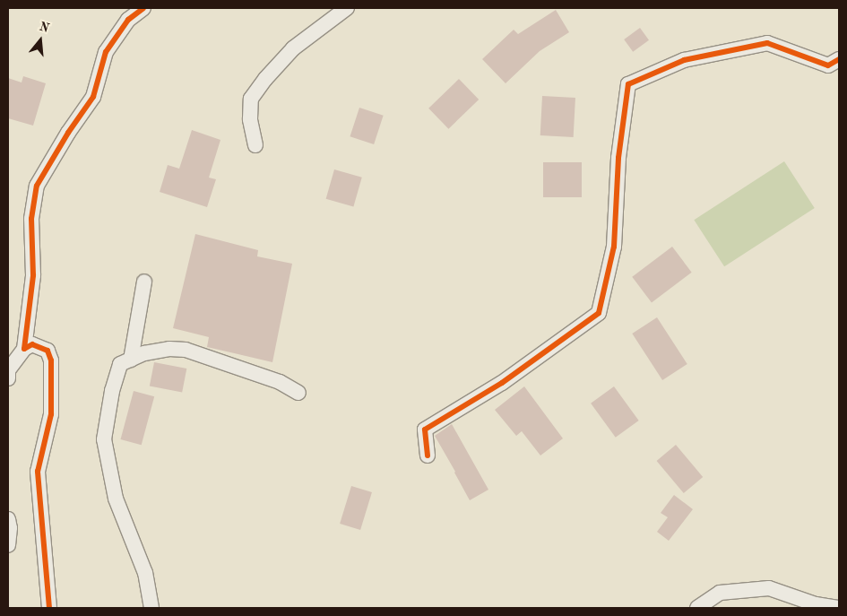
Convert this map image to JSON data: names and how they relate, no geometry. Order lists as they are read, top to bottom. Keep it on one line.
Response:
{"north":"top"}
